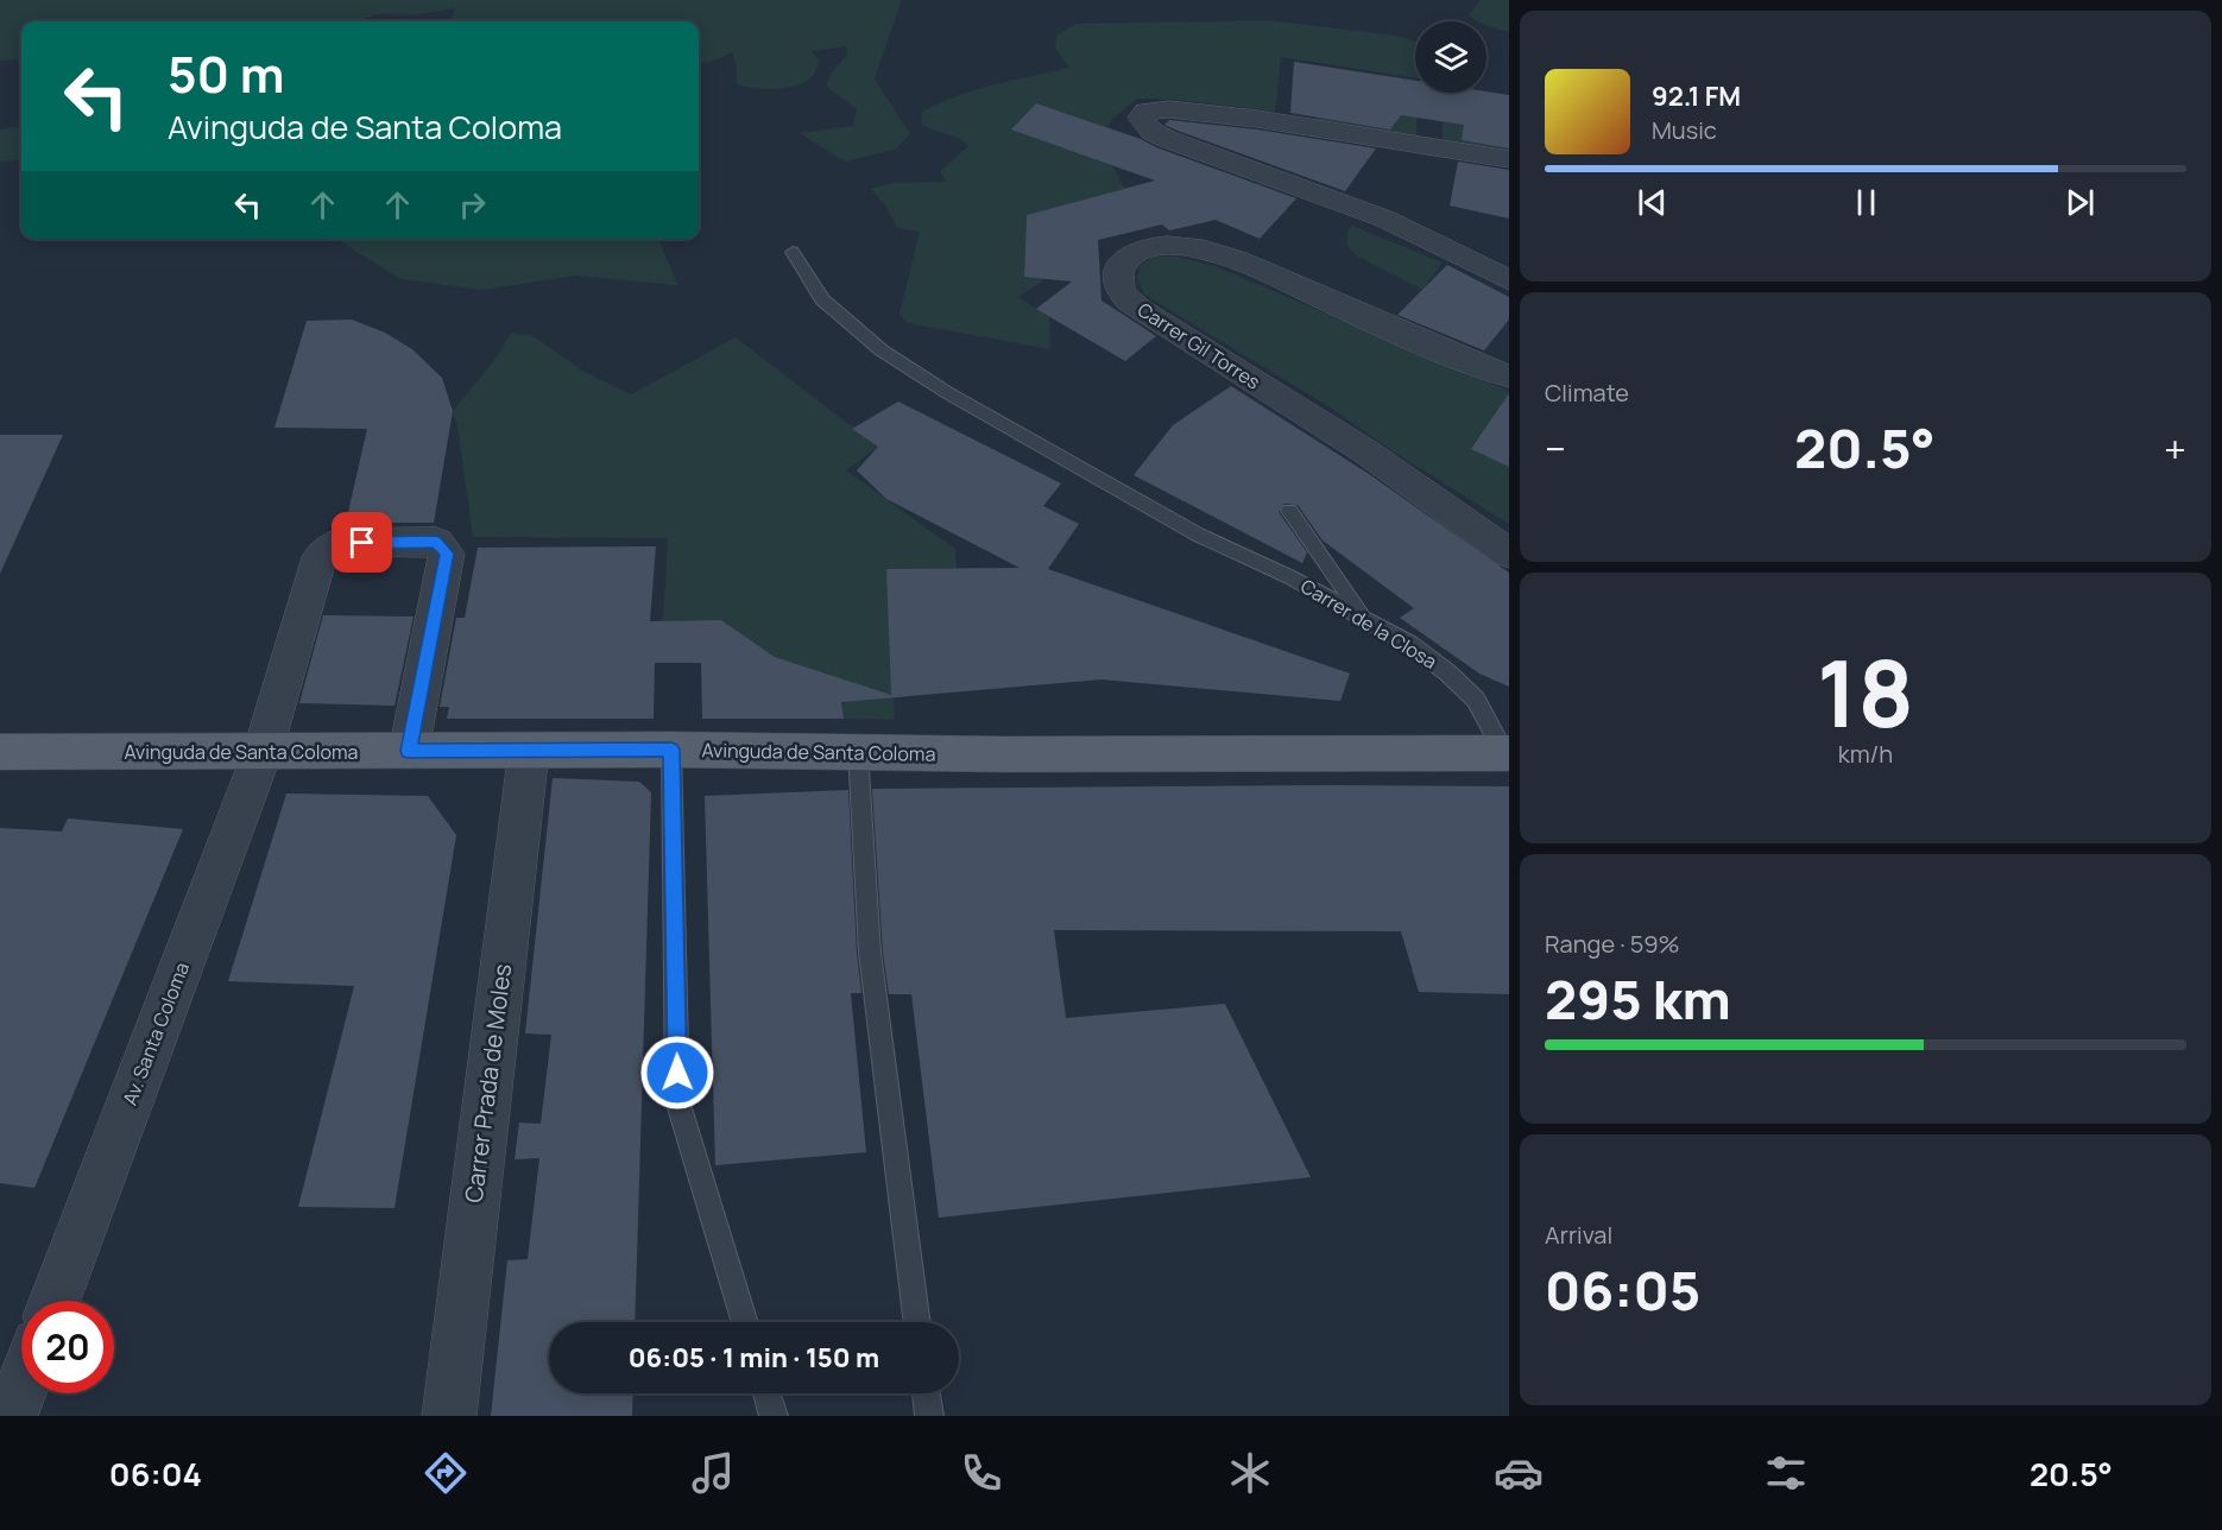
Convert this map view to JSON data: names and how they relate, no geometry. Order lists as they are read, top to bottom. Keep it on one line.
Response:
{"streets":{"main road":["Avinguda de Santa Coloma"],"street":["Carrer Gil Torres","Av. Santa Coloma","Carrer Prada de Moles"],"lane":["Carrer de la Closa"]},"crossings":[["Carrer de la Closa","Avinguda de Santa Coloma"],["Avinguda de Santa Coloma","Av. Santa Coloma"],["Avinguda de Santa Coloma","Carrer Prada de Moles"]],"page":{"turn":["50 m","Avinguda de Santa Coloma"],"song":["92.1 FM","Music"],"tile":["Climate",["18","km/h"],["Range · 59%","295 km"],["Arrival","06:05"]],"heat":["−","20.5°","+"],"limit":"20","trip":"06:05 · 1 min · 150 m","tabs":["06:04","20.5°"]}}
